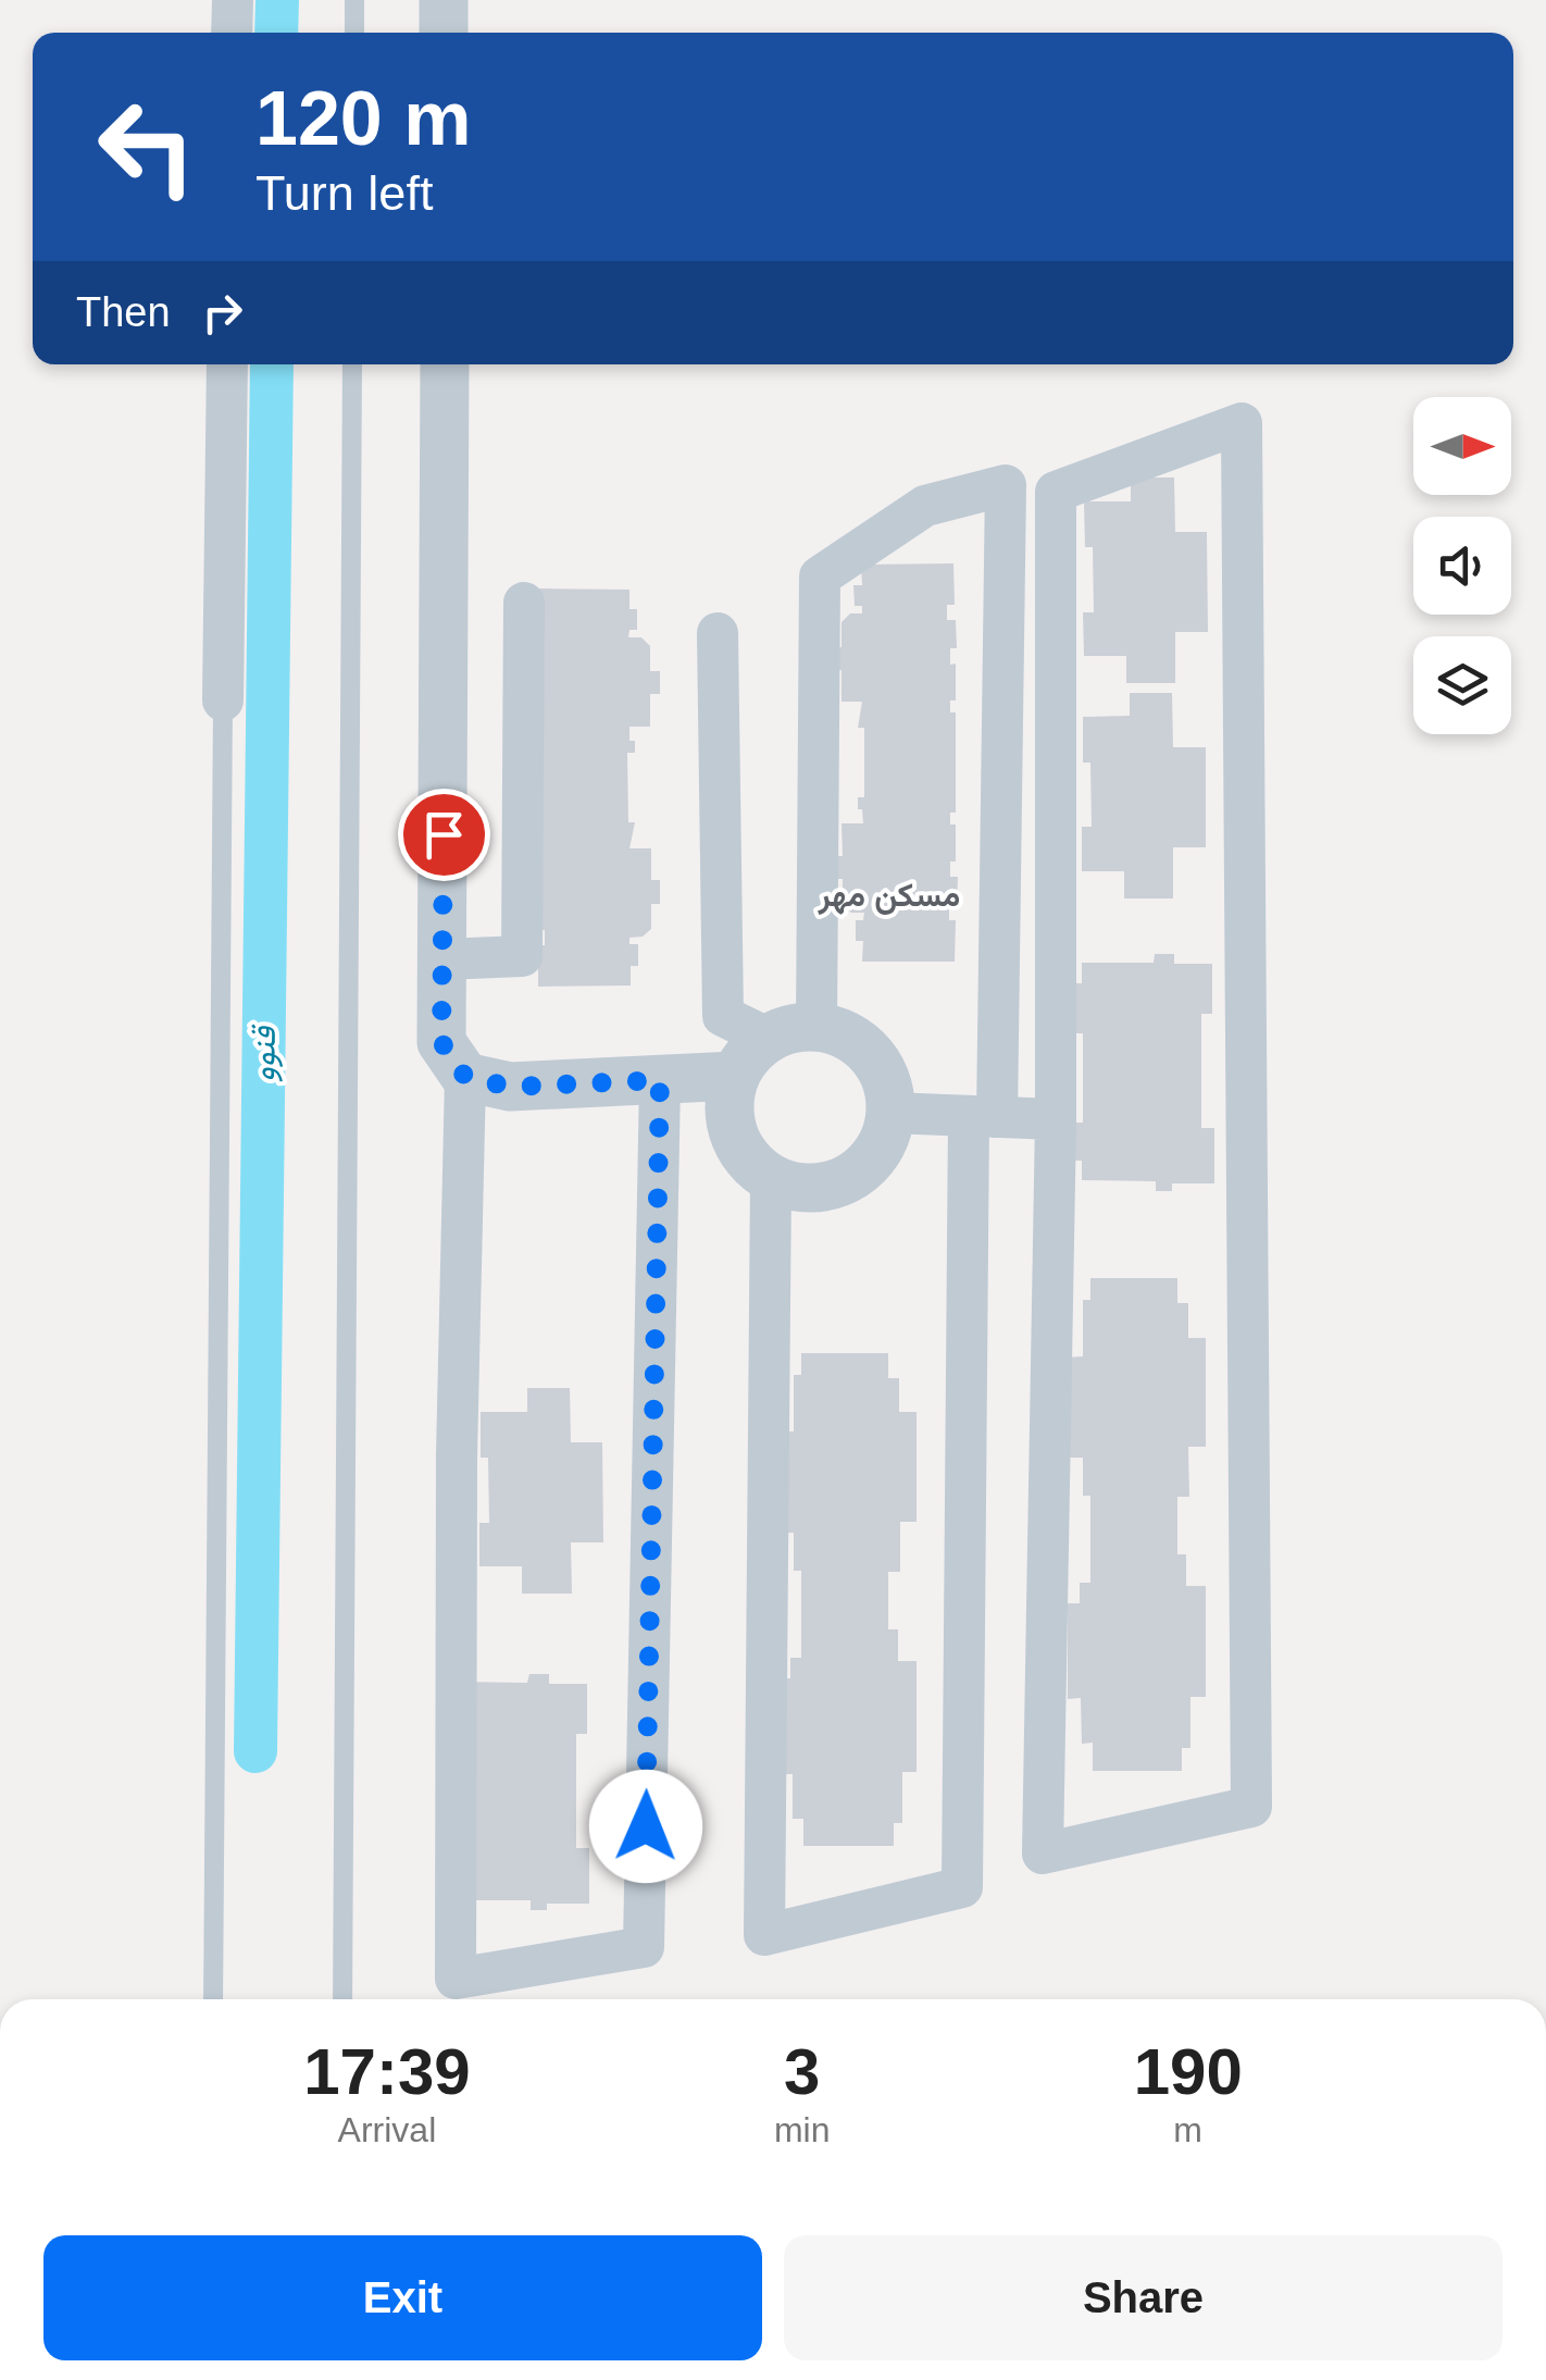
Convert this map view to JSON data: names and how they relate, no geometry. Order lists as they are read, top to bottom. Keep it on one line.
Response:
{"districts":["مسکن مهر"],"water":["قنوو"],"north":"right","page":{"turn":["120 m","Turn left"],"then":"Then","eta":["17:39","Arrival","3","min","190","m"],"buttons":["Exit","Share"]}}
